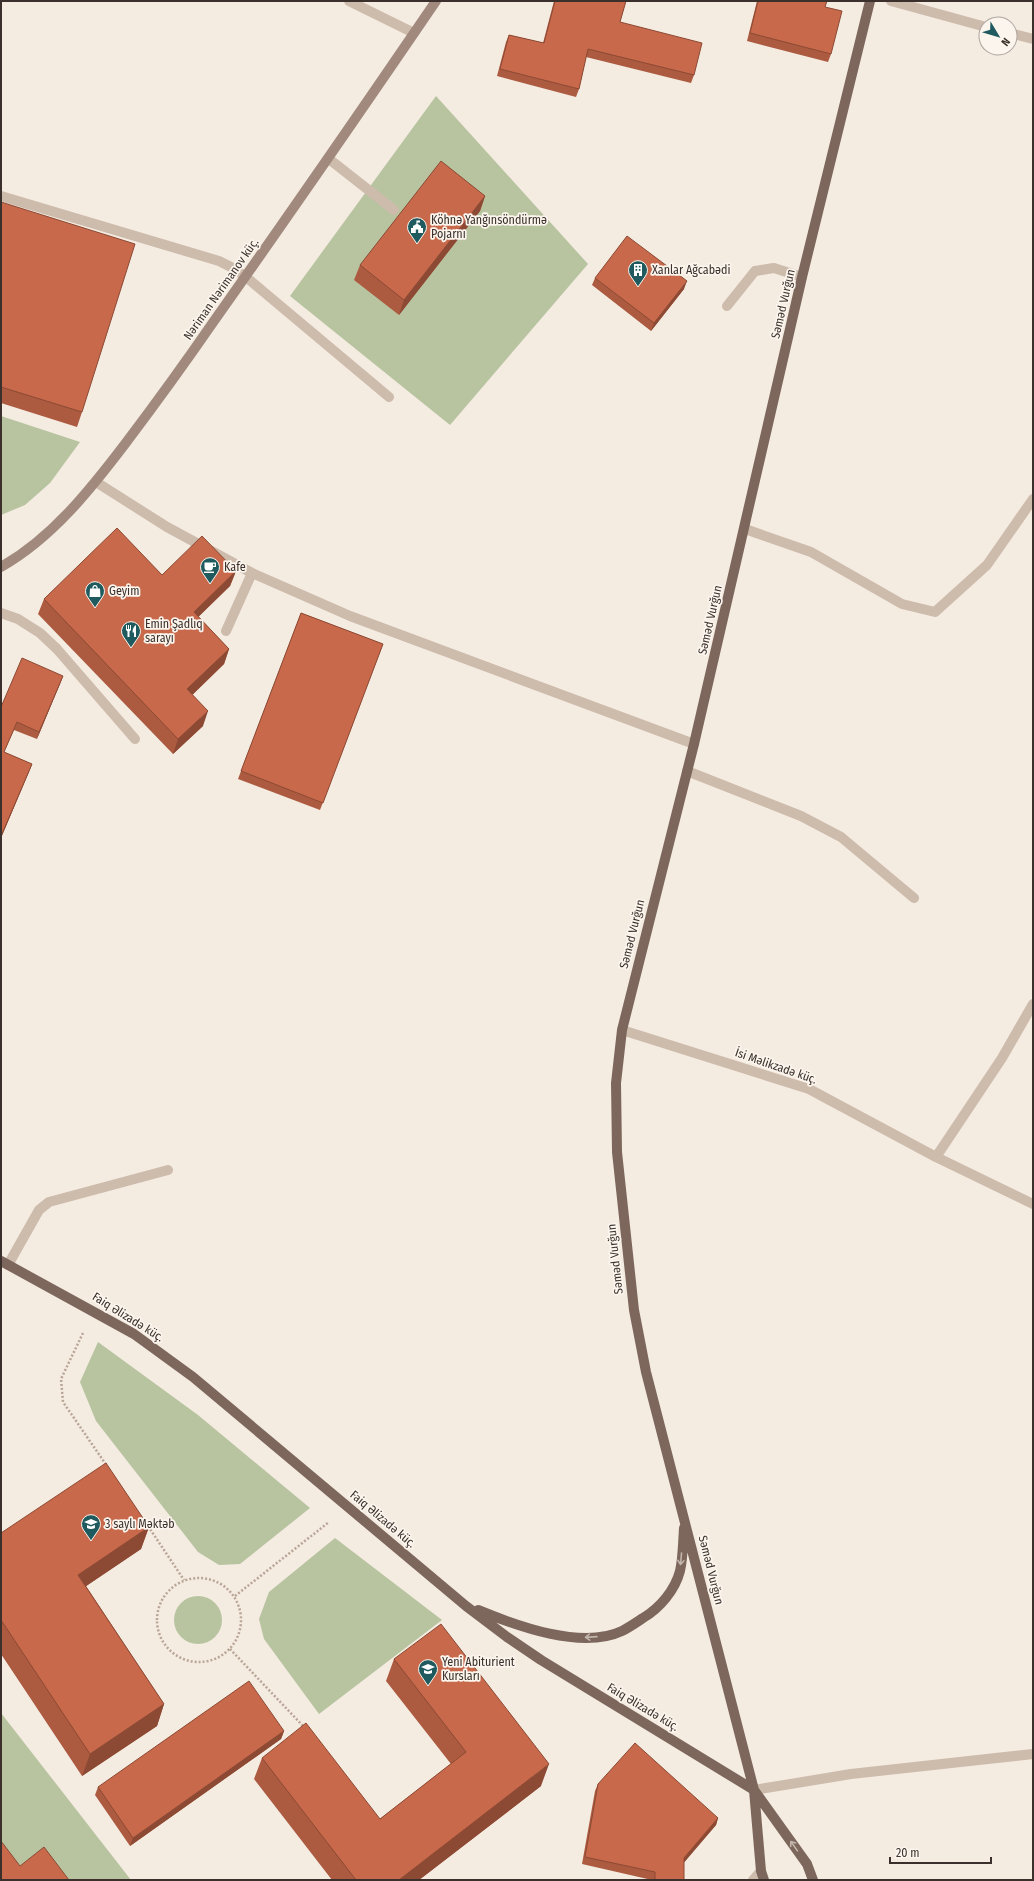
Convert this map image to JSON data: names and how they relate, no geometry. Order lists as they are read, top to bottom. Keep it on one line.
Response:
{"streets":{"main road":["Nəriman Nərimanov küç.","Səməd Vurğun","Faiq Əlizadə küç."],"street":["İsi Məlikzadə küç."]},"crossings":[["Səməd Vurğun","İsi Məlikzadə küç."],["Səməd Vurğun","Faiq Əlizadə küç."]],"places":{"public building":["Köhnə Yanğınsöndürmə Pojarnı"],"building":["Xanlar Ağcabədi"],"cafe":["Kafe"],"shop":["Geyim"],"restaurant":["Emin Şadlıq sarayı"],"school or university":["3 saylı Məktəb","Yeni Abiturient Kursları"]},"scale_bar":"20 m","north":"bottom right"}
